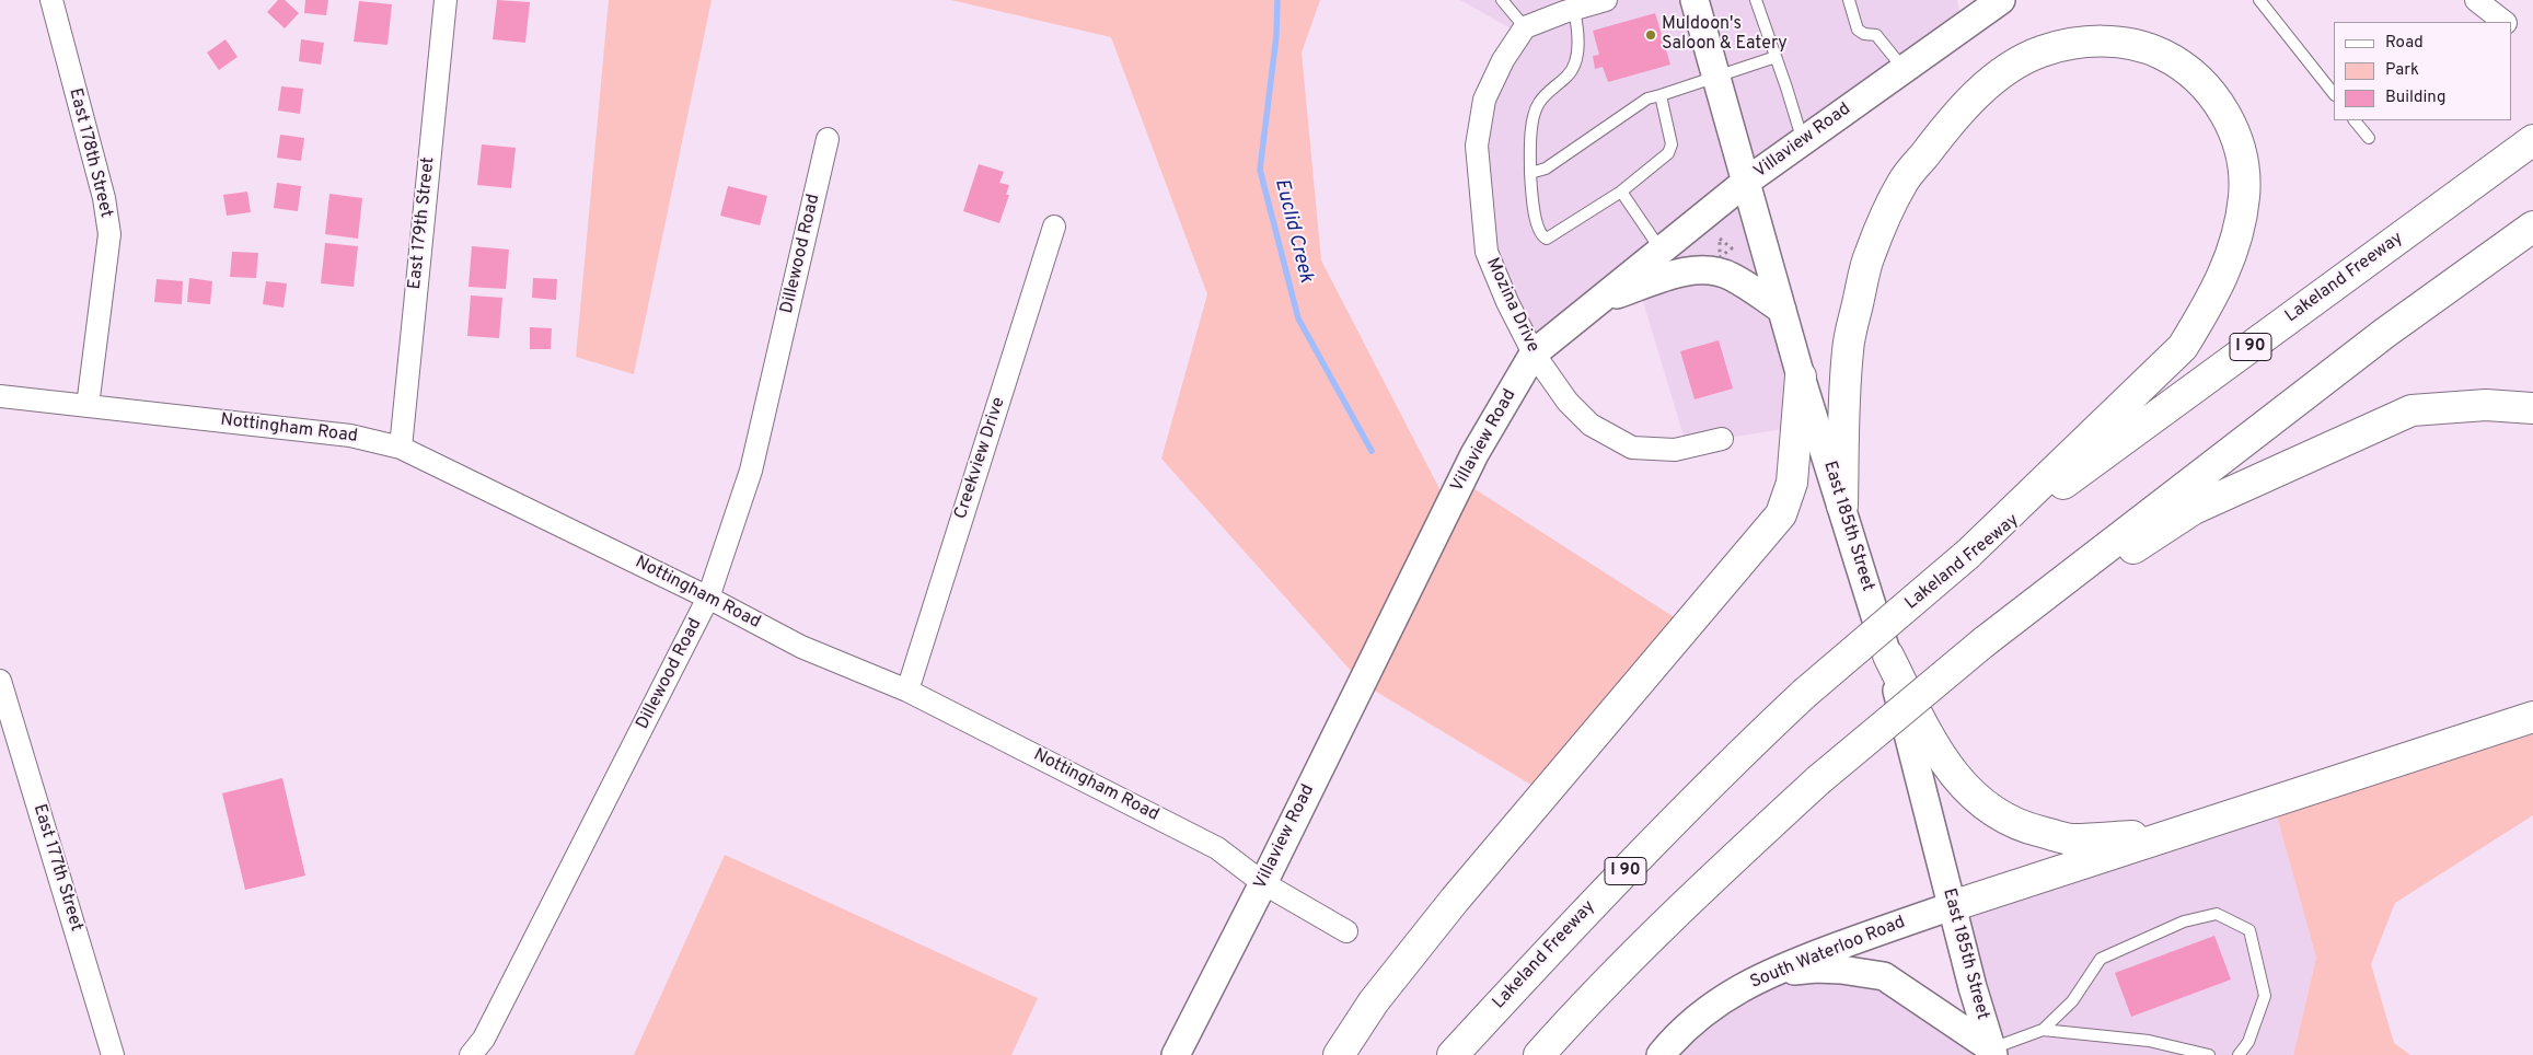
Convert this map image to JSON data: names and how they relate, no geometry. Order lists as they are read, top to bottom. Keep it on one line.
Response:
{"streets":{"highway":["Lakeland Freeway","I 90"],"street":["Villaview Road","East 178th Street","East 179th Street","Dillewood Road","Mozina Drive","Nottingham Road","Creekview Drive","East 185th Street","East 177th Street","South Waterloo Road"]},"crossings":[["Villaview Road","Mozina Drive"],["Villaview Road","Nottingham Road"],["Villaview Road","East 185th Street"],["East 178th Street","Nottingham Road"],["East 179th Street","Nottingham Road"],["Dillewood Road","Nottingham Road"],["Nottingham Road","Creekview Drive"],["East 185th Street","South Waterloo Road"]],"water":["Euclid Creek"],"places":["Muldoon's Saloon & Eatery"],"legend":["Road","Park","Building"]}
